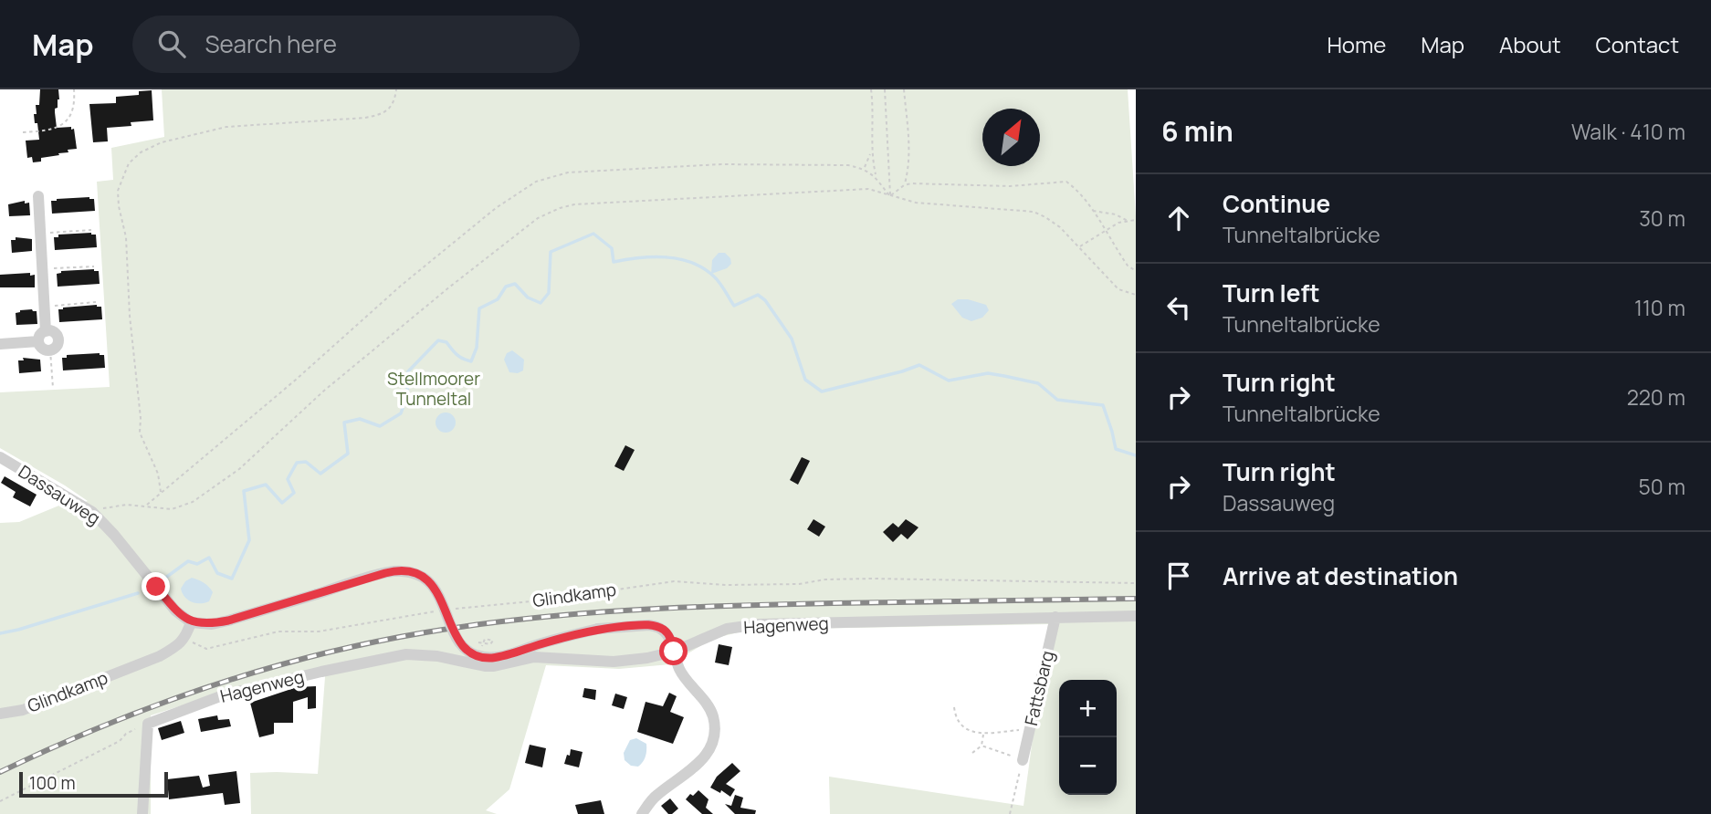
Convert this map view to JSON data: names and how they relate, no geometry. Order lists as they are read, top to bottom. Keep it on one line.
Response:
{"streets":{"street":["Dassauweg","Glindkamp","Hagenweg","Fattsbarg"]},"crossings":[["Hagenweg","Fattsbarg"]],"parks":["Stellmoorer Tunneltal"],"scale_bar":"100 m","north":"top right","page":{"header":"Map","search":"Search here","nav":["Home","Map","About","Contact"],"heading":["6 min","Walk · 410 m"],"list":[["Continue","Tunneltalbrücke","30 m"],["Turn left","Tunneltalbrücke","110 m"],["Turn right","Tunneltalbrücke","220 m"],["Turn right","Dassauweg","50 m"],"Arrive at destination"],"map_buttons":["+","−"],"scale":"100 m"}}
